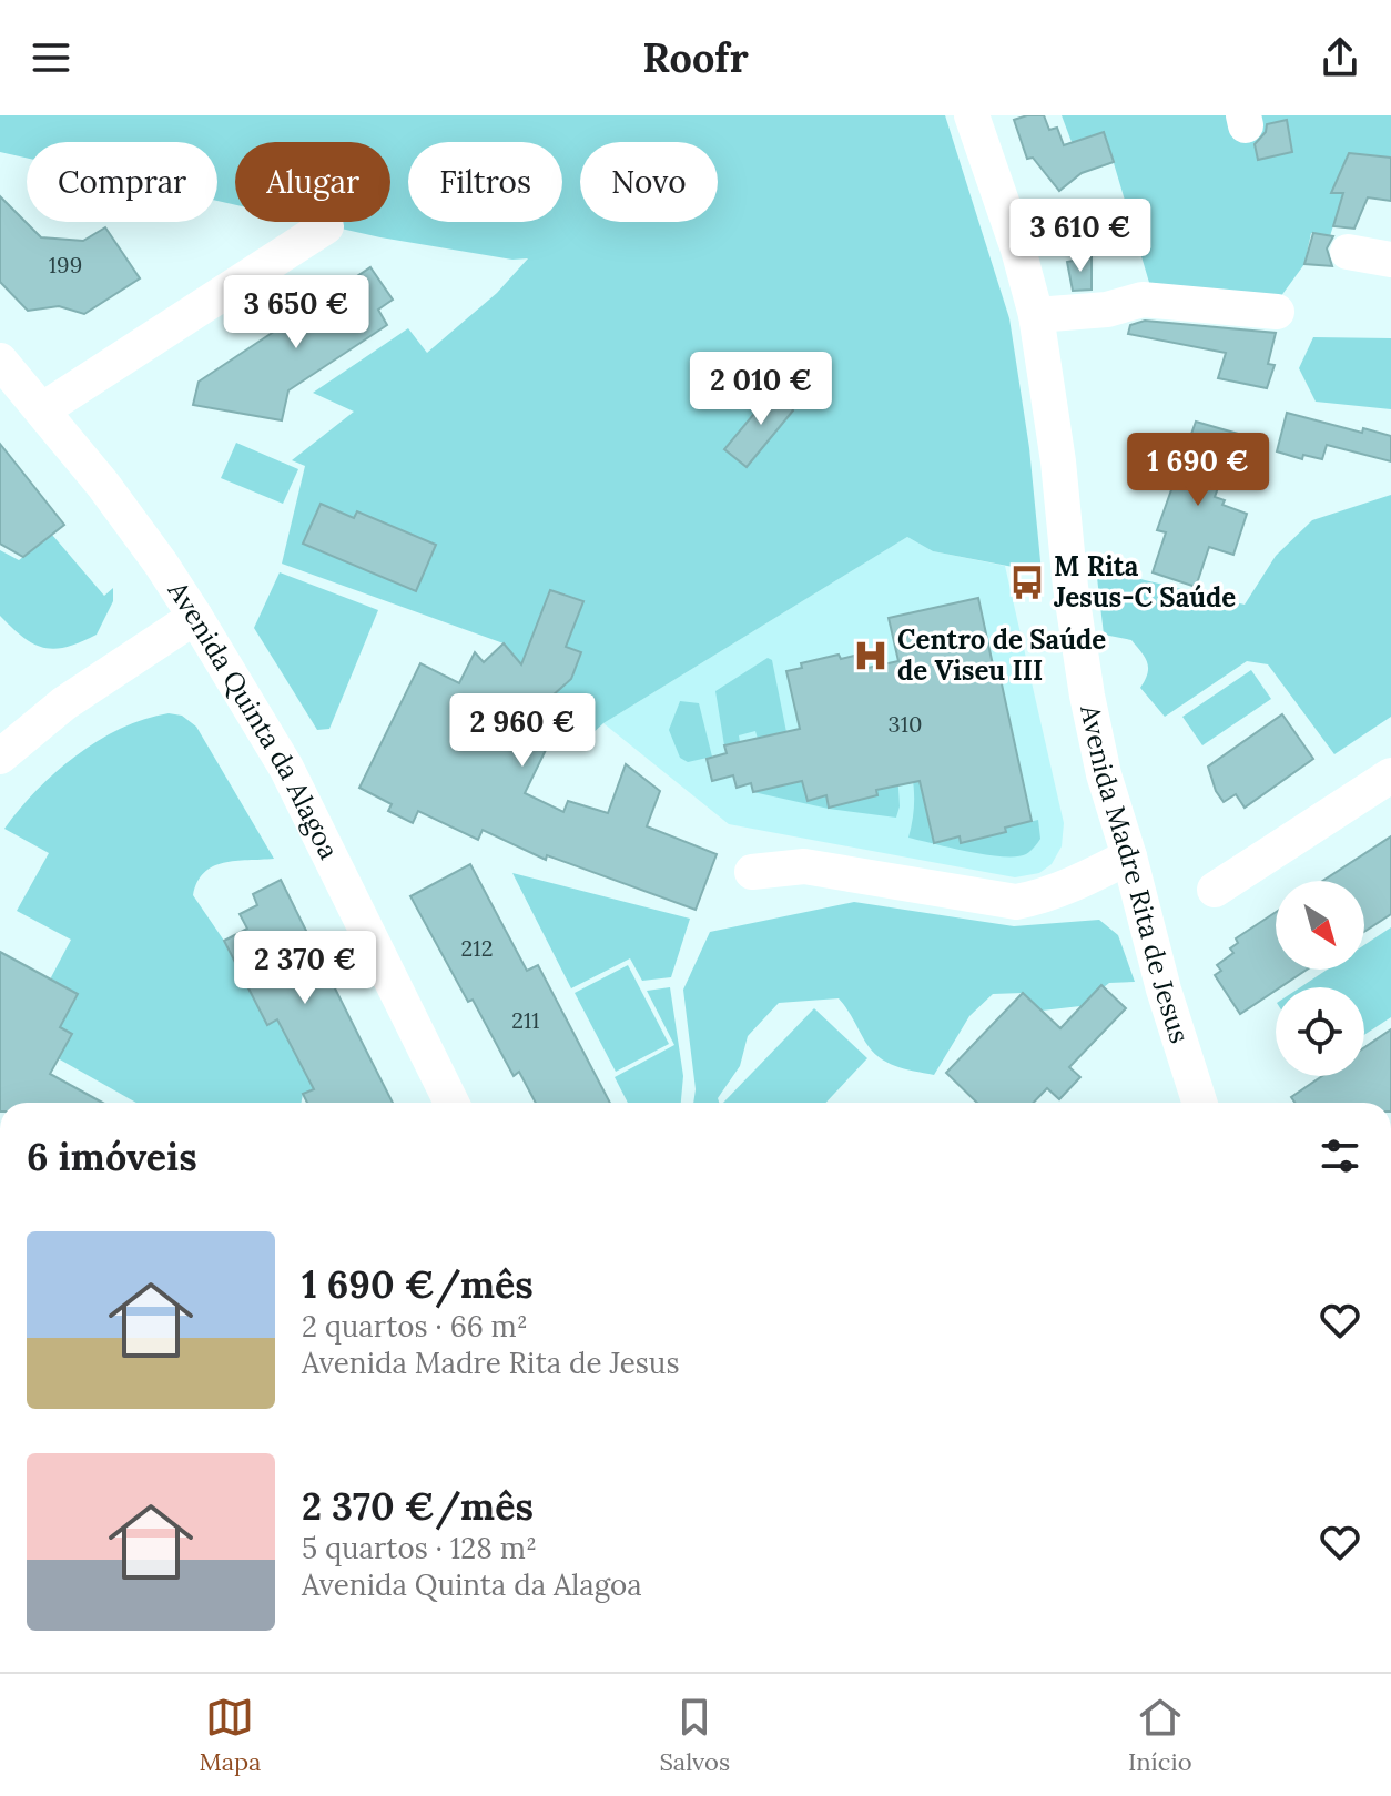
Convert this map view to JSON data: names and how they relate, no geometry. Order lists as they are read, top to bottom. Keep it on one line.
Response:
{"streets":{"street":["Avenida Quinta da Alagoa","Avenida Madre Rita de Jesus"]},"places":{"bus stop":["M Rita Jesus-C Saúde"],"hospital":["Centro de Saúde de Viseu III"]},"house_numbers":["199","310","212","211"],"north":"bottom right","page":{"header":"Roofr","chip":["Comprar","Alugar","Filtros","Novo"],"price":["3 610 €","3 650 €","2 010 €","1 690 €","2 960 €","2 370 €"],"heading":"6 imóveis","list":[{"name":"1 690 €/mês","note":"2 quartos · 66 m² · Avenida Madre Rita de Jesus"},{"name":"2 370 €/mês","note":"5 quartos · 128 m² · Avenida Quinta da Alagoa"}],"tabs":["Mapa","Salvos","Início"]}}
